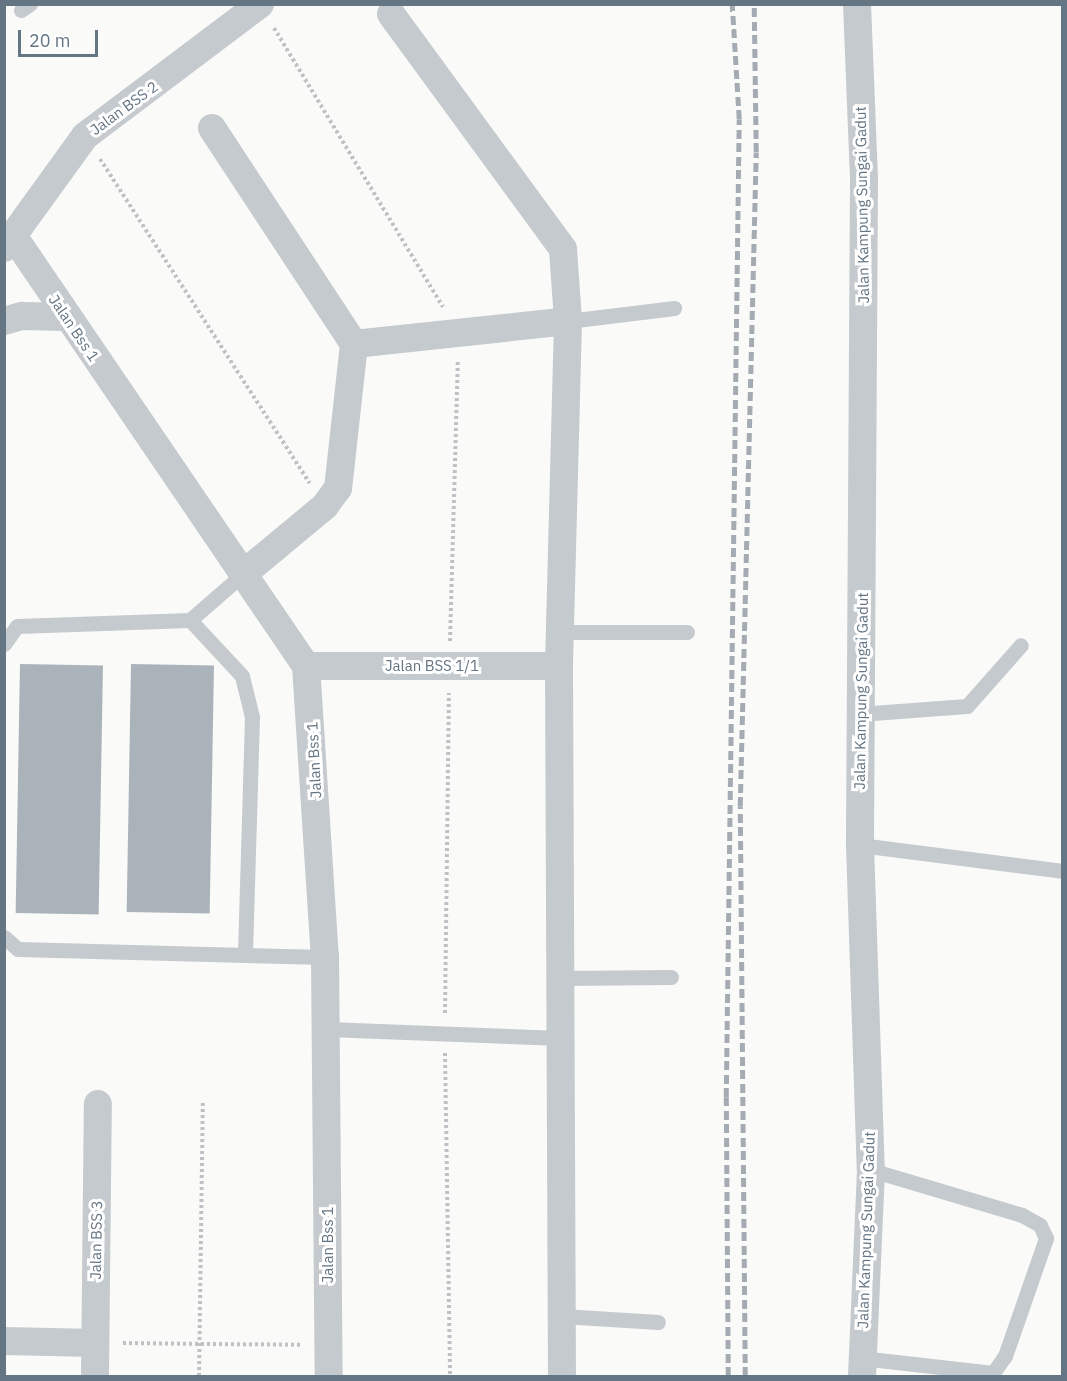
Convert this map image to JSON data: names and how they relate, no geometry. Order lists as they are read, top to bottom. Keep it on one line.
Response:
{"streets":{"street":["Jalan BSS 2","Jalan Kampung Sungai Gadut","Jalan Bss 1","Jalan BSS 1/1","Jalan BSS 3"]},"crossings":[["Jalan BSS 2","Jalan Bss 1"],["Jalan Bss 1","Jalan BSS 1/1"]],"scale_bar":"20 m"}
